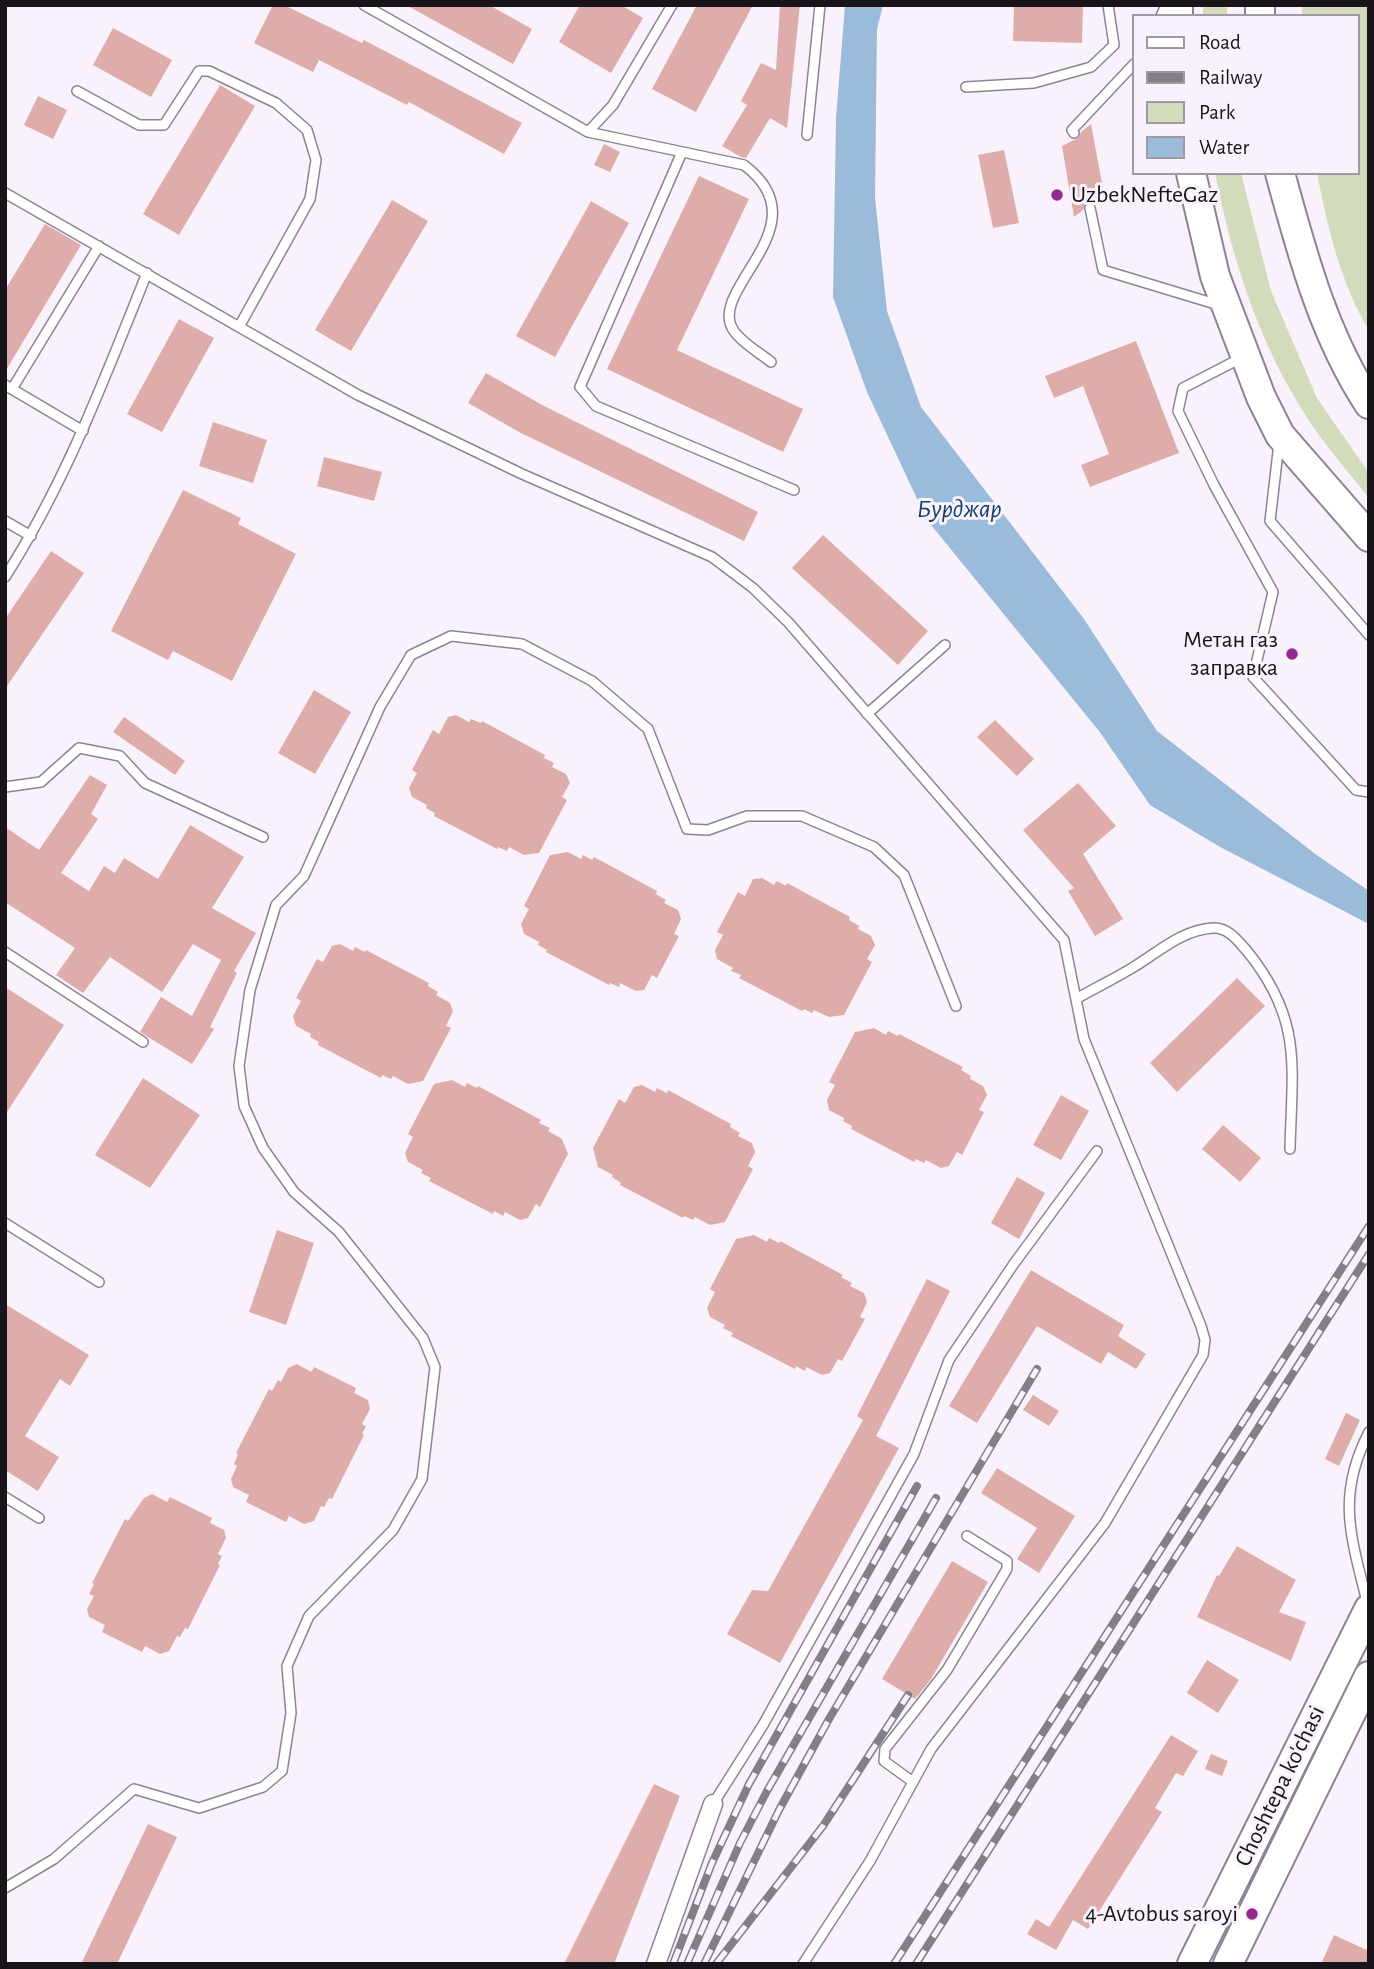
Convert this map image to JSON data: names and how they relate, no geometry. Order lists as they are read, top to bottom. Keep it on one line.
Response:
{"streets":{"main road":["Choshtepa ko'chasi"]},"water":["Бурджар"],"places":["UzbekNefteGaz","Метан газ заправка","4-Avtobus saroyi"],"legend":["Road","Railway","Park","Water"]}
